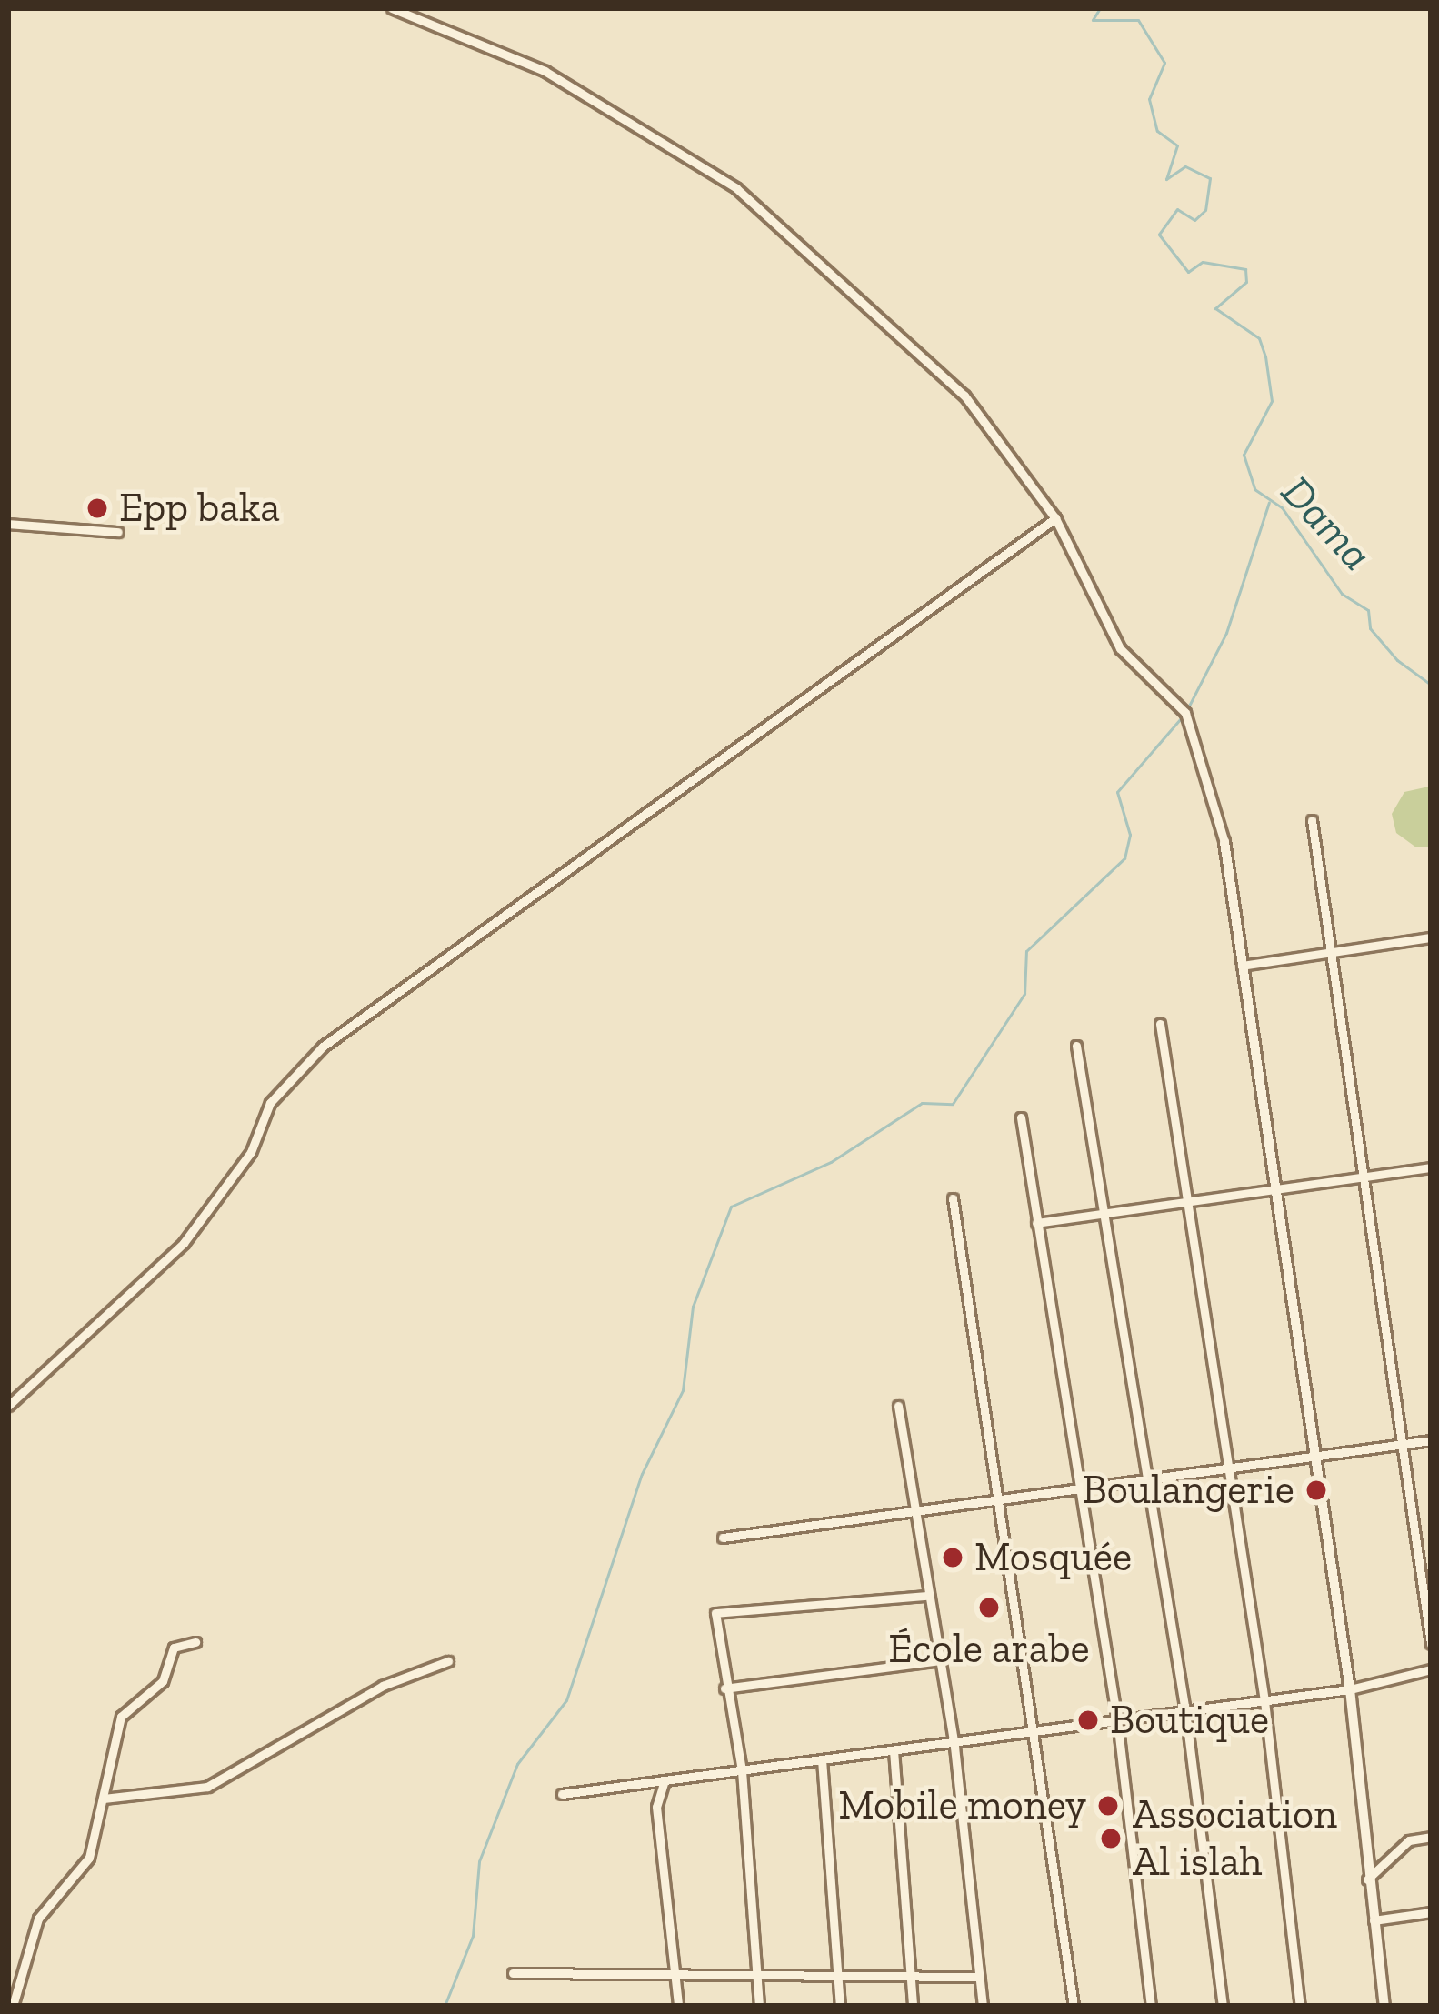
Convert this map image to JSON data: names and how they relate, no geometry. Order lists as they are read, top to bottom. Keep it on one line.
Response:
{"water":["Dama"],"places":["Epp baka","Boulangerie","Mosquée","École arabe","Boutique","Mobile money","Association Al islah"]}
